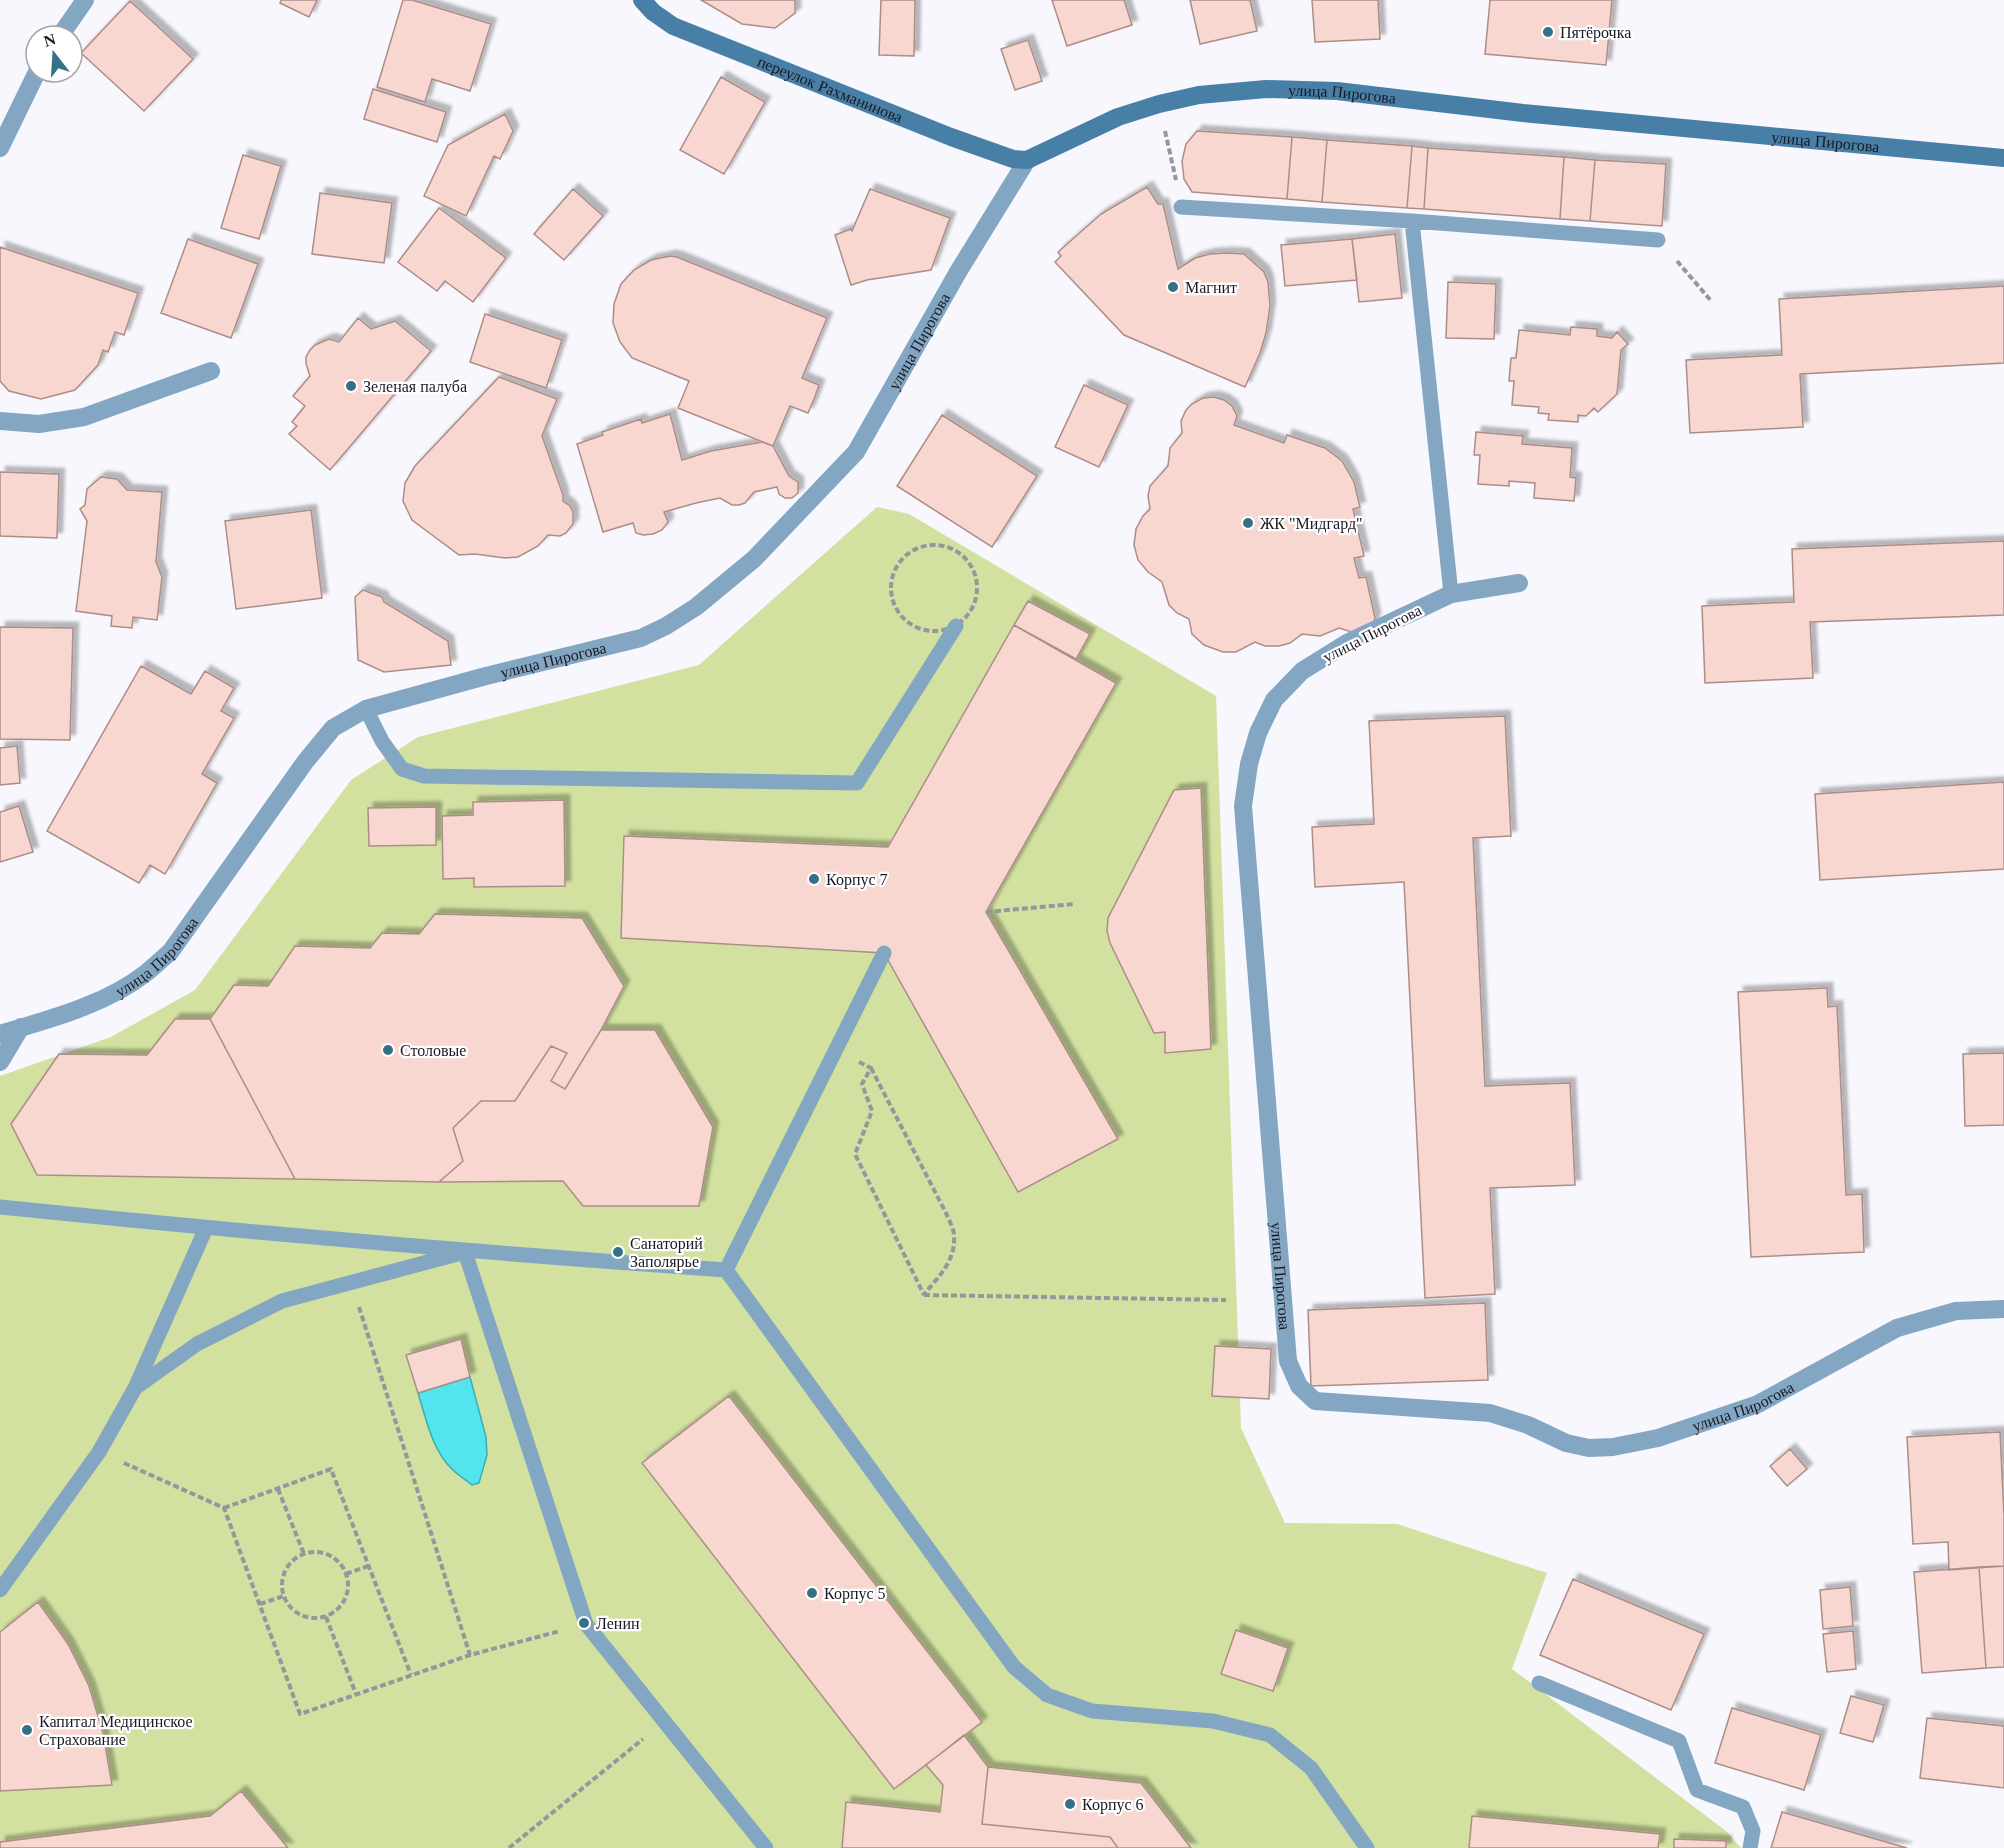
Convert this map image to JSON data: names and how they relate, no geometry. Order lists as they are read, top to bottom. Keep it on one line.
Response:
{"streets":{"street":["переулок Рахманинова","улица Пирогова"]},"crossings":[["переулок Рахманинова","улица Пирогова"]],"places":["Пятёрочка","Магнит","Зеленая палуба","ЖК \"Мидгард\"","Корпус 7","Столовые","Санаторий Заполярье","Корпус 5","Ленин","Капитал Медицинское Страхование","Корпус 6"],"north":"top"}
